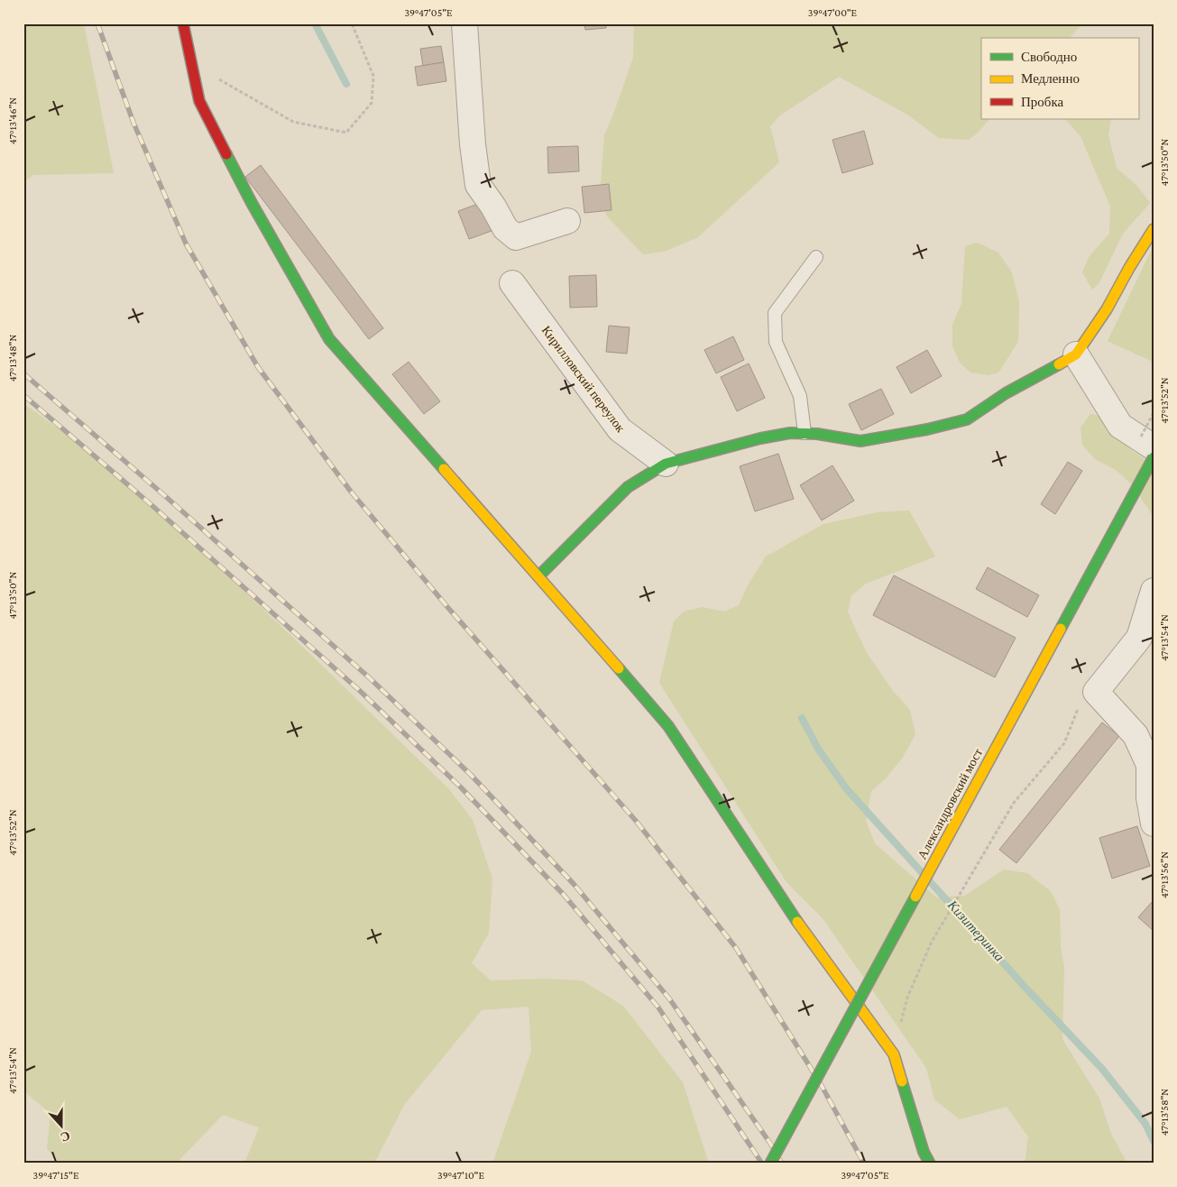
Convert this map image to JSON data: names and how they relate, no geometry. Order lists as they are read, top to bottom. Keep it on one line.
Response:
{"streets":{"street":["Кирилловский переулок","Александровский мост"]},"water":["Кизитеринка"],"legend":["Свободно","Медленно","Пробка"],"north":"bottom","coordinates":["39°47'05\"E","39°47'00\"E","47°13'46\"N","47°13'50\"N","47°13'48\"N","47°13'52\"N","47°13'54\"N","47°13'56\"N","47°13'58\"N","39°47'15\"E","39°47'10\"E"]}
